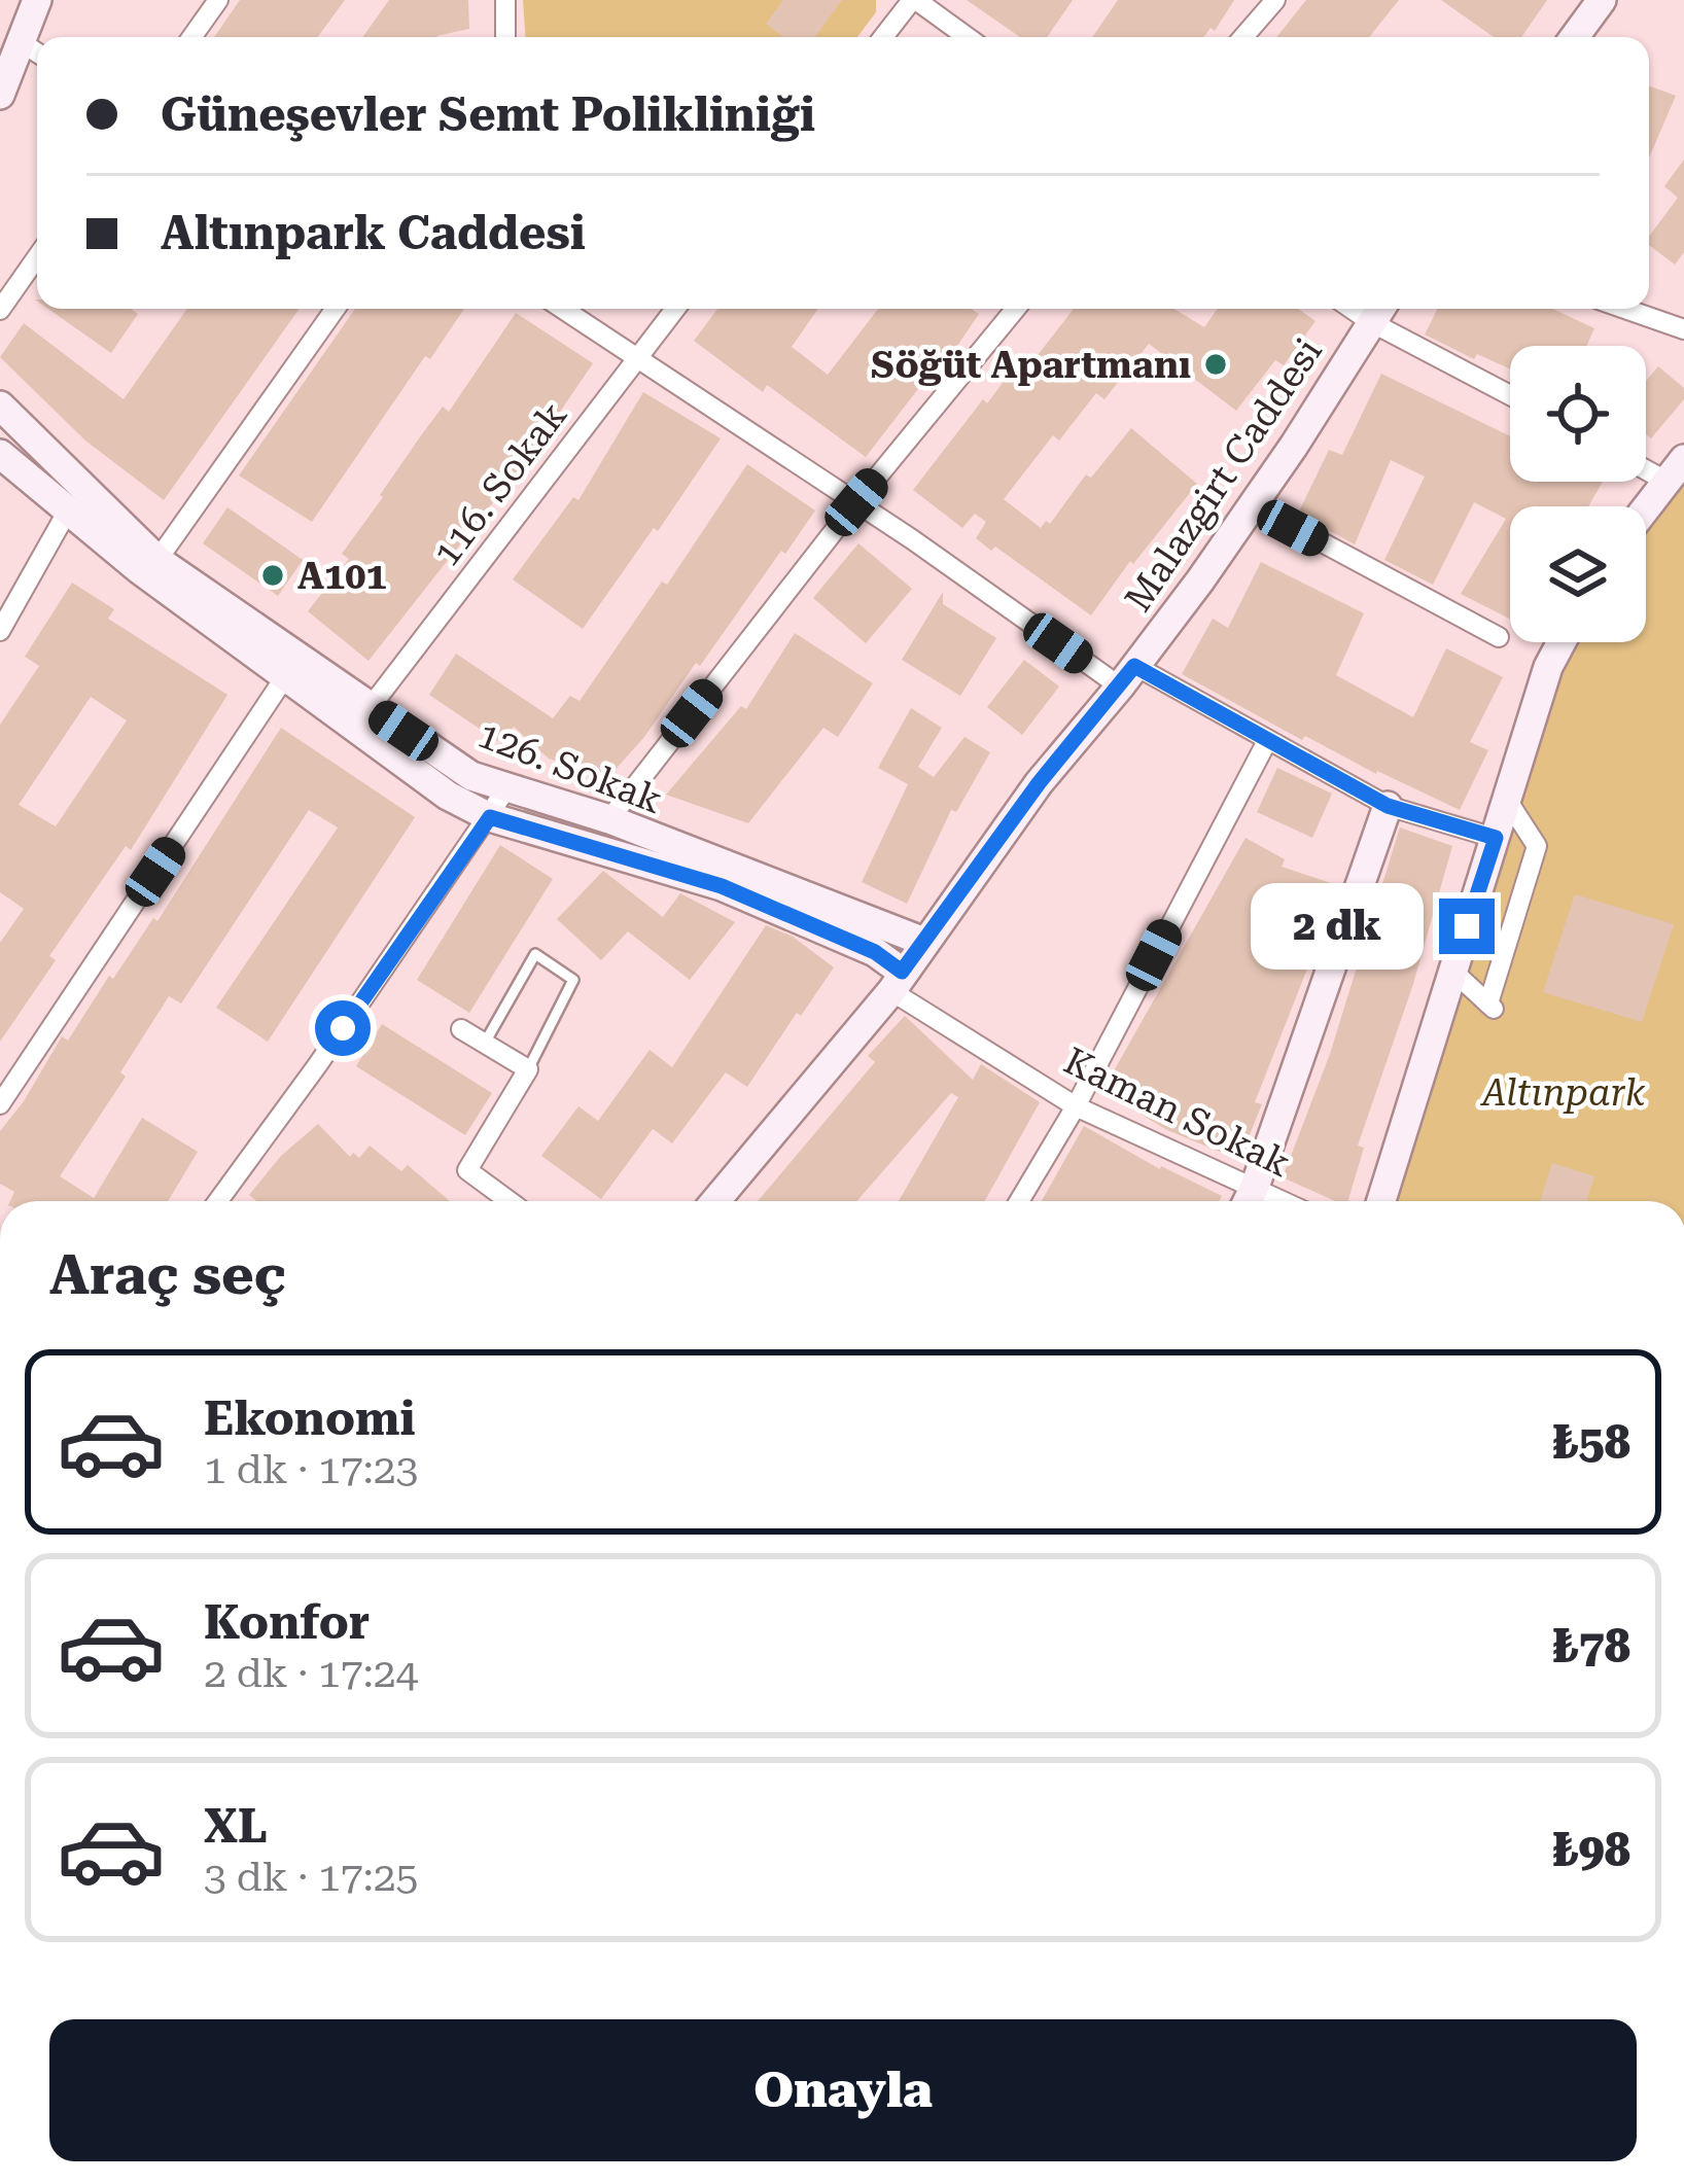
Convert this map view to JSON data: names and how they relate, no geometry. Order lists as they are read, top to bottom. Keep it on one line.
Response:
{"streets":{"street":["Malazgirt Caddesi","116. Sokak","126. Sokak","Kaman Sokak"]},"crossings":[["Malazgirt Caddesi","126. Sokak"],["Malazgirt Caddesi","Kaman Sokak"],["116. Sokak","126. Sokak"],["126. Sokak","Kaman Sokak"]],"parks":["Altınpark"],"places":["Söğüt Apartmanı","A101"],"page":{"banner":["Güneşevler Semt Polikliniği","Altınpark Caddesi"],"bubble":"2 dk","heading":"Araç seç","list":[{"name":"Ekonomi","note":"1 dk · 17:23","value":"₺58"},{"name":"Konfor","note":"2 dk · 17:24","value":"₺78"},{"name":"XL","note":"3 dk · 17:25","value":"₺98"}],"buttons":"Onayla"}}
